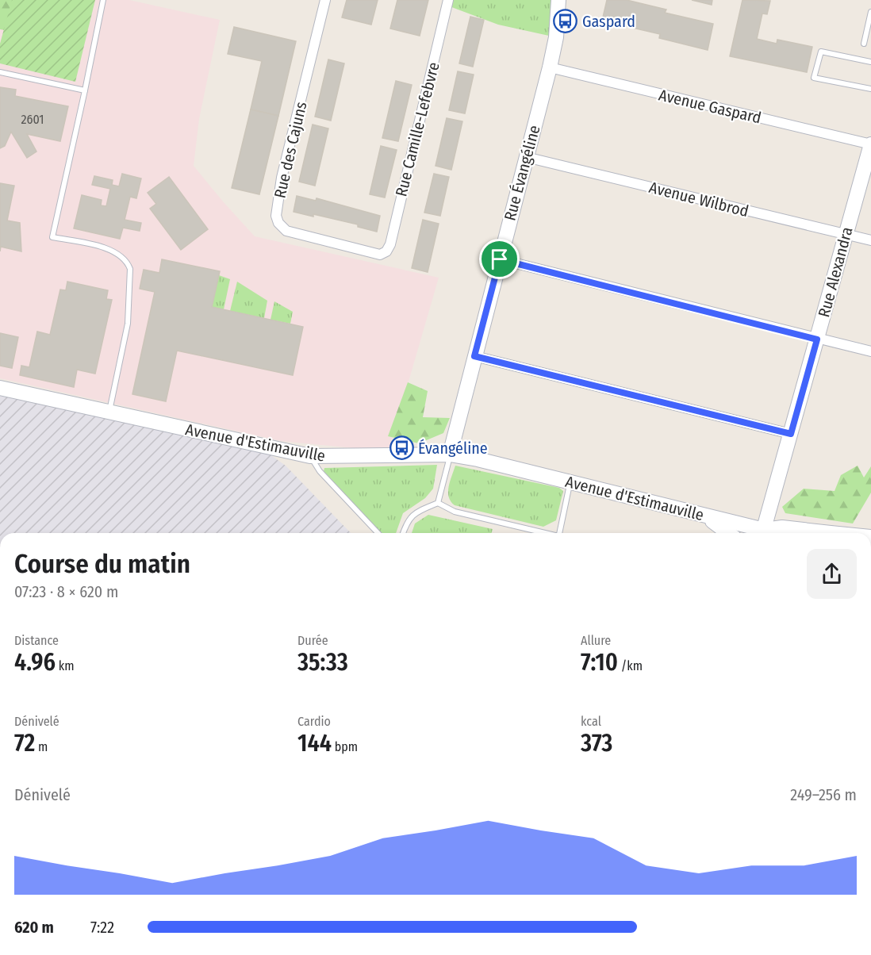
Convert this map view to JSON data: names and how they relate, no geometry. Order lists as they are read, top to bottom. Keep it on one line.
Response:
{"streets":{"main road":["Rue Évangéline","Rue Alexandra","Avenue d'Estimauville"],"street":["Avenue Gaspard","Rue Camille-Lefebvre","Rue des Cajuns","Avenue Wilbrod"]},"crossings":[["Avenue Gaspard","Rue Évangéline"],["Avenue Gaspard","Rue Alexandra"],["Rue Camille-Lefebvre","Rue des Cajuns"],["Rue Évangéline","Avenue Wilbrod"],["Rue Évangéline","Avenue d'Estimauville"],["Avenue Wilbrod","Rue Alexandra"]],"places":{"bus stop":["Gaspard","Évangéline"]},"house_numbers":["2601"],"page":{"heading":["Course du matin","07:23 · 8 × 620 m"],"stats":[["Distance","4.96 km"],["Durée","35:33"],["Allure","7:10 /km"],["Dénivelé","72 m"],["Cardio","144 bpm"],["kcal","373"]],"chart":["Dénivelé","249–256 m"],"list":[{"name":"620 m","note":"7:22"}]}}
